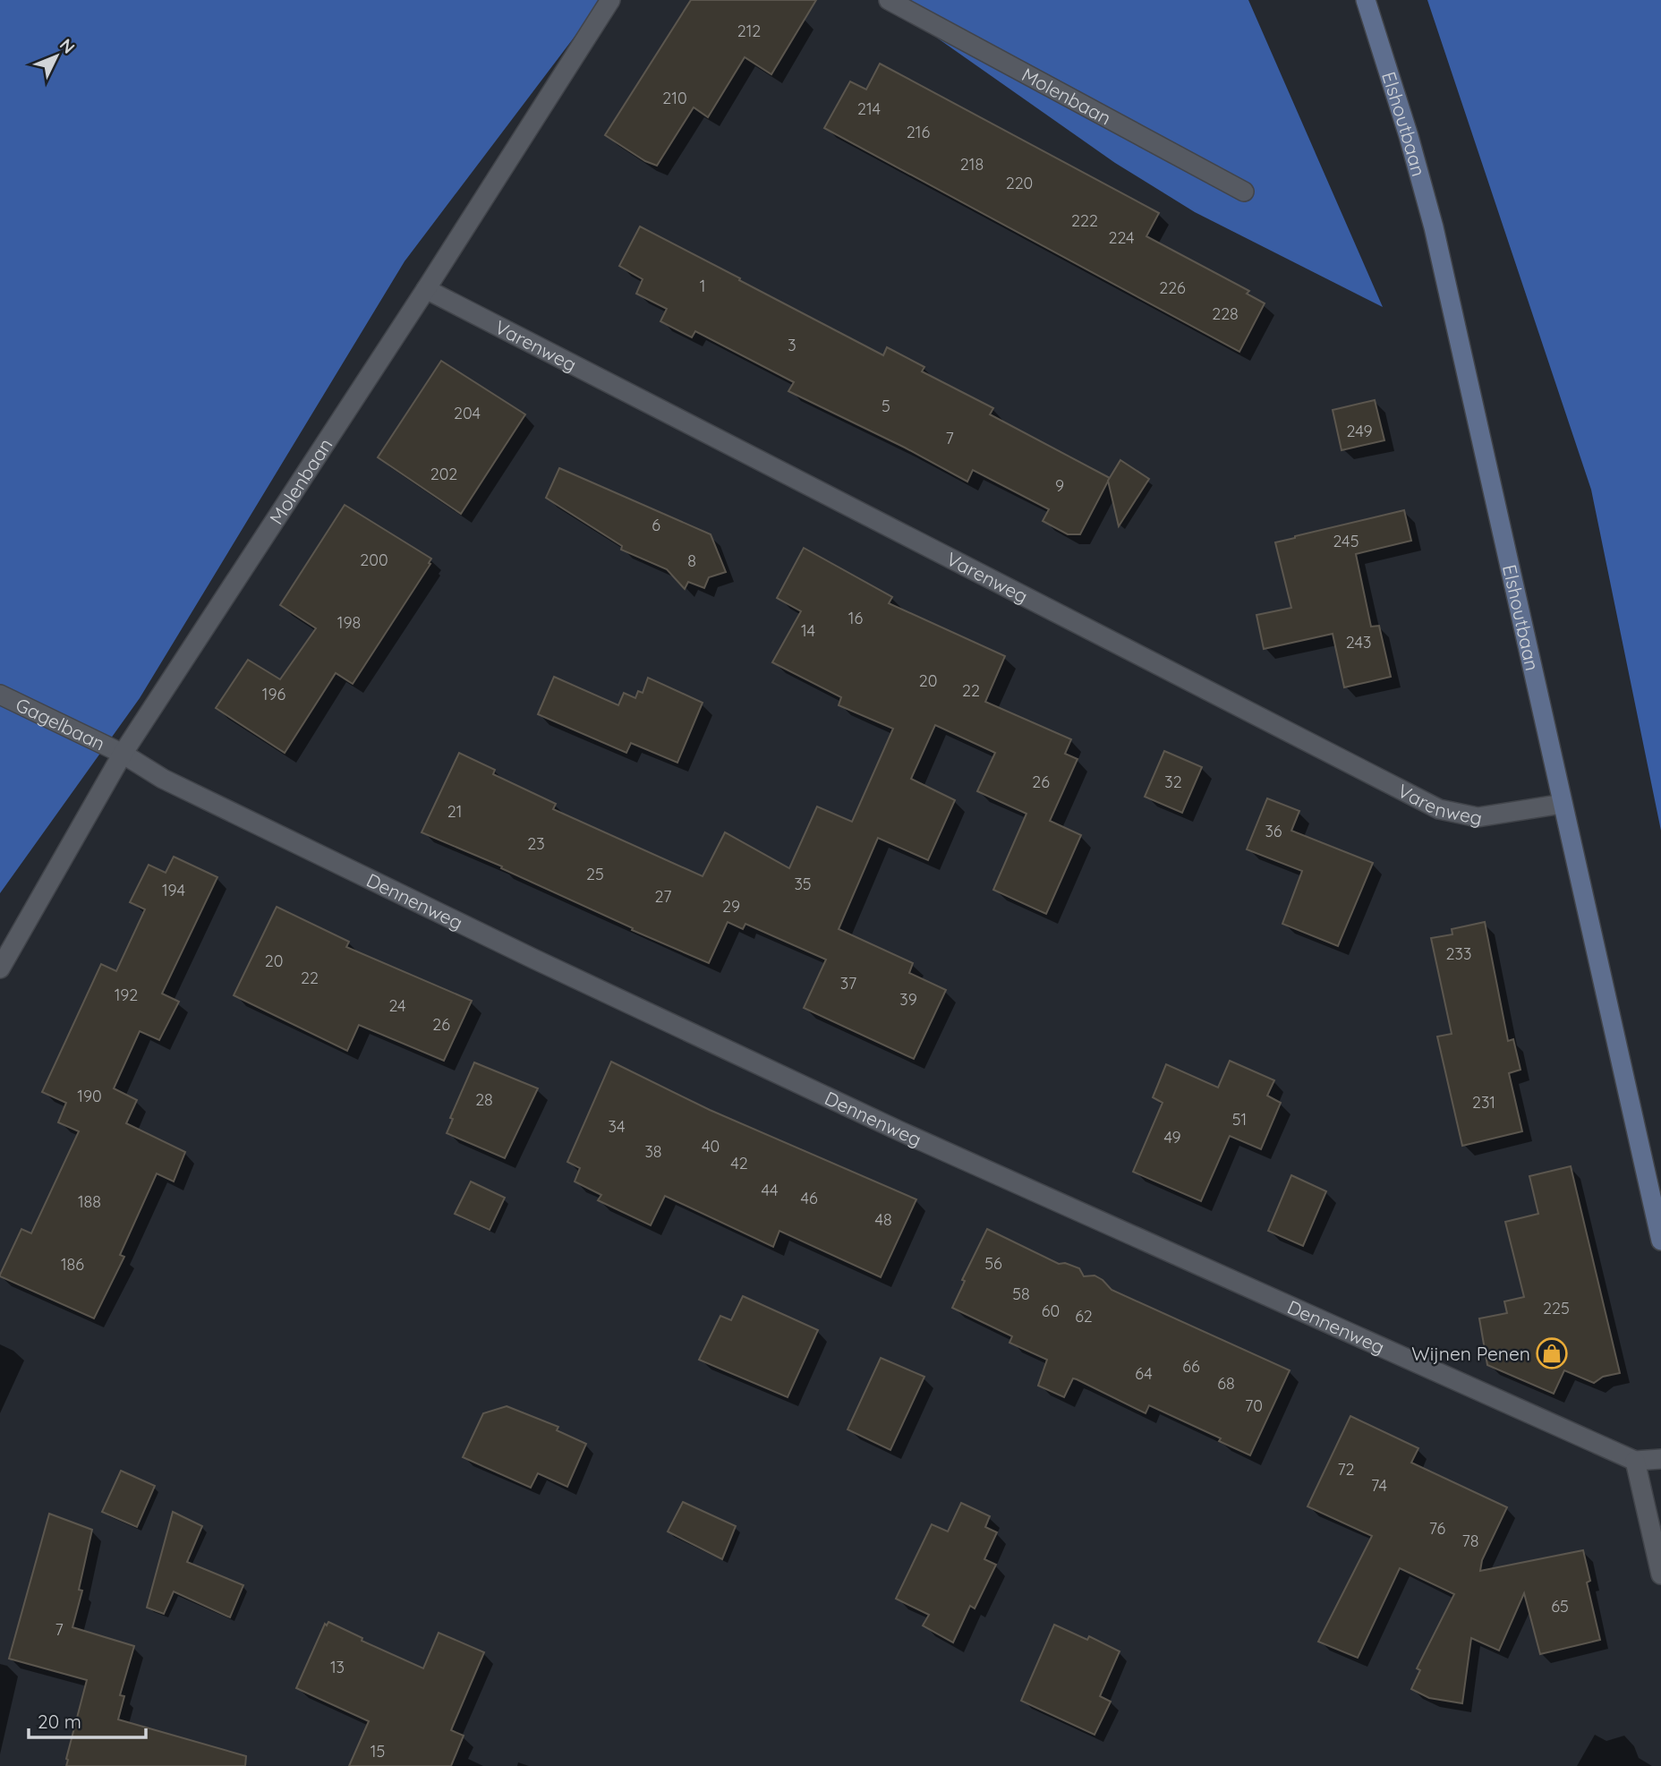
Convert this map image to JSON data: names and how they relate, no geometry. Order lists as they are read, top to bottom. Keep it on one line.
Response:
{"streets":{"main road":["Elshoutbaan"],"street":["Molenbaan","Varenweg","Gagelbaan","Dennenweg"]},"crossings":[["Molenbaan","Varenweg"],["Molenbaan","Gagelbaan"],["Molenbaan","Dennenweg"],["Elshoutbaan","Varenweg"],["Gagelbaan","Dennenweg"]],"places":{"shop":["Wijnen Penen"]},"house_numbers":["212","210","214","216","218","220","222","224","1","226","228","3","5","204","249","7","202","9","6","245","200","8","16","198","14","243","20","22","196","26","32","21","36","23","25","35","194","27","29","233","20","22","37","192","39","24","26","190","28","231","51","34","49","40","38","42","44","46","188","48","56","186","58","225","60","62","66","64","68","70","72","74","76","78","65","7","13","15"],"scale_bar":"20 m","north":"top right"}
